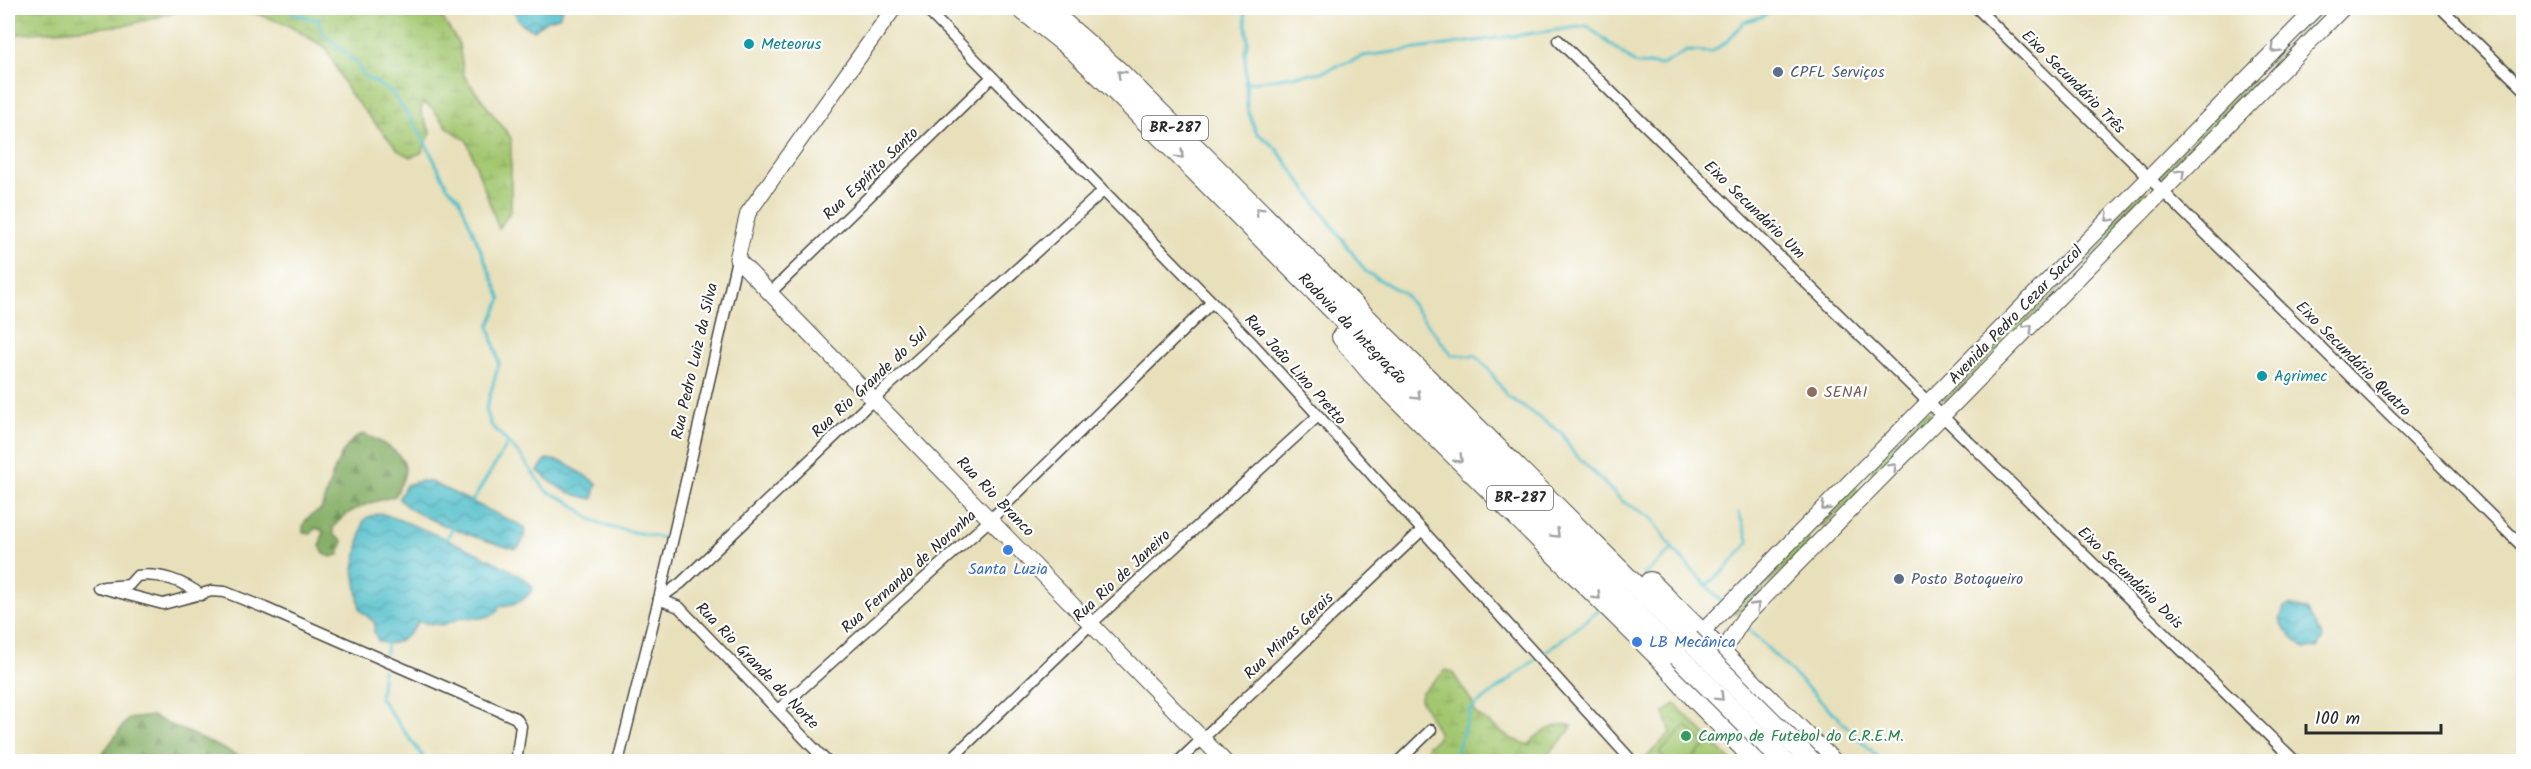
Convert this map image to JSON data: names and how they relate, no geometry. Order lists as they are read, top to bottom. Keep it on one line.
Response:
{"streets":{"highway":["BR-287","Rodovia da Integração"],"street":["Eixo Secundário Três","Rua Espírito Santo","Eixo Secundário Um","Avenida Pedro Cezar Saccol","Eixo Secundário Quatro","Rua Pedro Luiz da Silva","Rua João Lino Pretto","Rua Rio Grande do Sul","Rua Rio Branco","Rua Fernando de Noronha","Rua Rio de Janeiro","Eixo Secundário Dois","Rua Minas Gerais","Rua Rio Grande do Norte"]},"crossings":[["Eixo Secundário Três","Avenida Pedro Cezar Saccol"],["Eixo Secundário Três","Eixo Secundário Quatro"],["BR-287","Avenida Pedro Cezar Saccol"],["BR-287","Rodovia da Integração"],["Rua Espírito Santo","Rua João Lino Pretto"],["Rua Espírito Santo","Rua Rio Branco"],["Eixo Secundário Um","Avenida Pedro Cezar Saccol"],["Eixo Secundário Um","Eixo Secundário Dois"],["Avenida Pedro Cezar Saccol","Rodovia da Integração"],["Avenida Pedro Cezar Saccol","Eixo Secundário Quatro"],["Avenida Pedro Cezar Saccol","Eixo Secundário Dois"],["Rua Pedro Luiz da Silva","Rua Rio Grande do Sul"],["Rua Pedro Luiz da Silva","Rua Rio Branco"],["Rua Pedro Luiz da Silva","Rua Rio Grande do Norte"],["Rua João Lino Pretto","Rua Rio Grande do Sul"],["Rua João Lino Pretto","Rua Fernando de Noronha"],["Rua João Lino Pretto","Rua Rio de Janeiro"],["Rua João Lino Pretto","Rua Minas Gerais"],["Rua Rio Grande do Sul","Rua Rio Branco"],["Rua Rio Grande do Sul","Rua Rio Grande do Norte"],["Rua Rio Branco","Rua Fernando de Noronha"],["Rua Rio Branco","Rua Rio de Janeiro"],["Rua Rio Branco","Rua Minas Gerais"],["Rua Fernando de Noronha","Rua Rio Grande do Norte"]],"places":["Meteorus","CPFL Serviços","Agrimec","SENAI","Santa Luzia","Posto Botoqueiro","LB Mecânica","Campo de Futebol do C.R.E.M."],"scale_bar":"100 m"}
